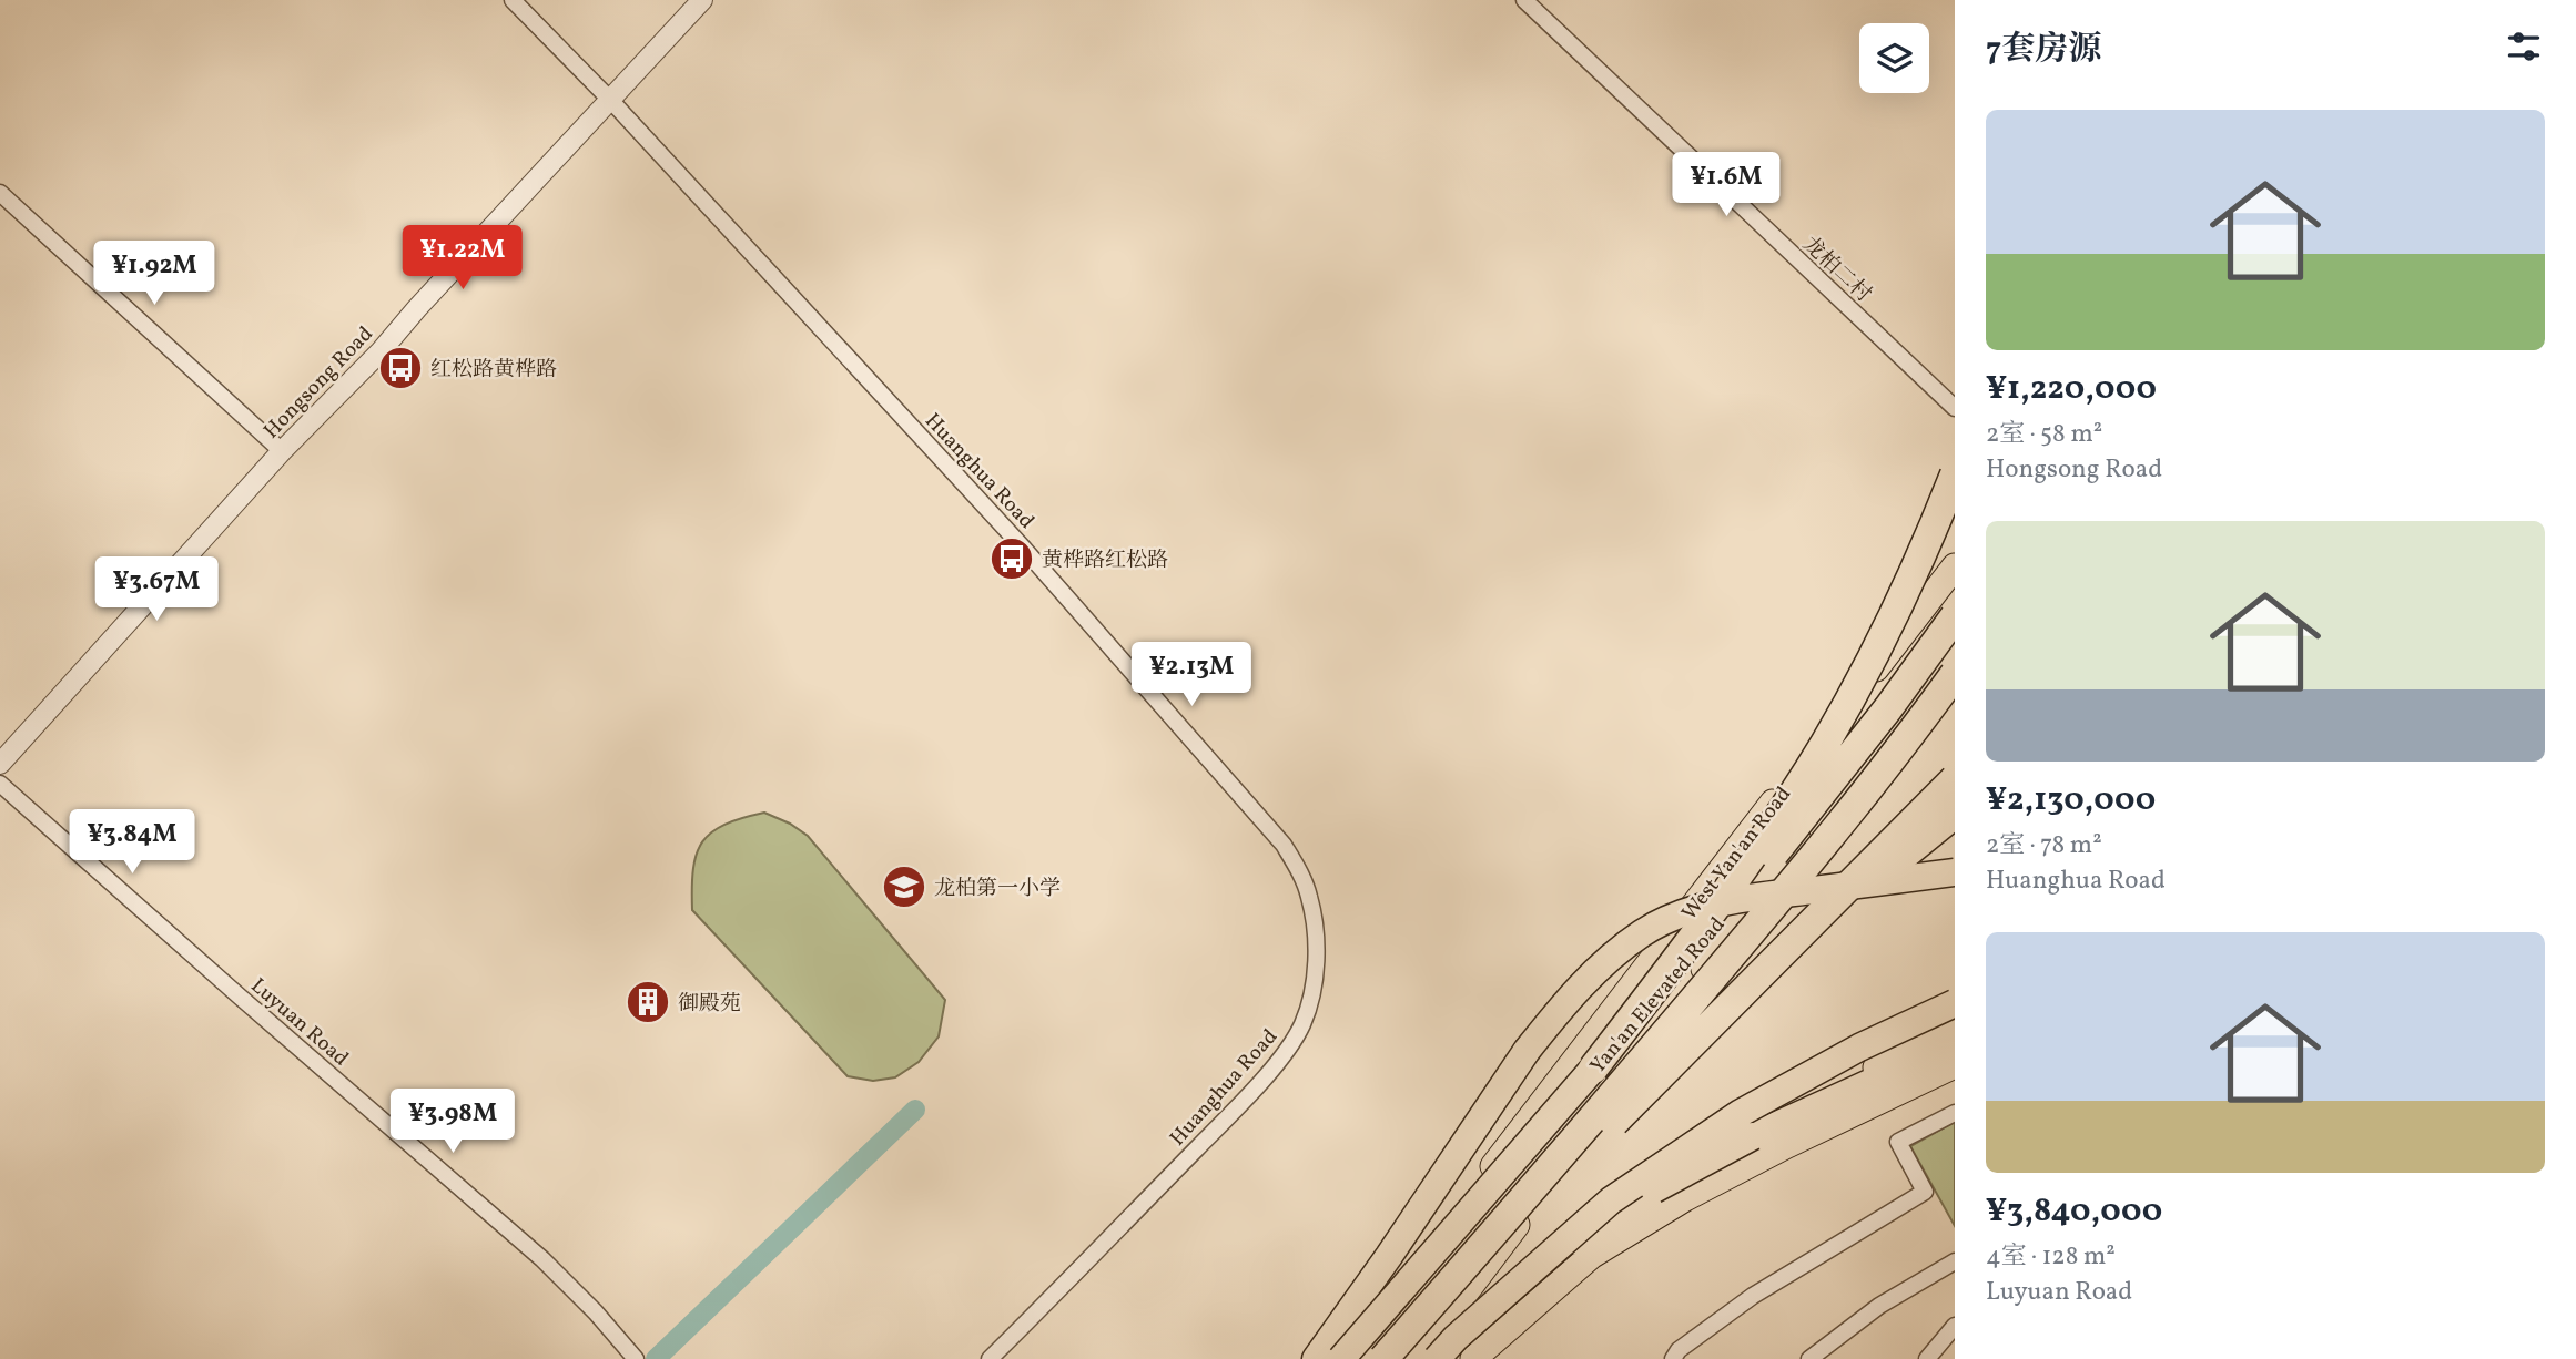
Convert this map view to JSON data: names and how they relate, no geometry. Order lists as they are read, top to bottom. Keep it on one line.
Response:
{"streets":{"highway":["Yan'an Elevated Road"],"main road":["West Yan'an Road"],"street":["龙柏二村","Hongsong Road","Huanghua Road","Luyuan Road"]},"crossings":[["Hongsong Road","Huanghua Road"],["West Yan'an Road","Yan'an Elevated Road"]],"places":{"bus stop":["红松路黄桦路","黄桦路红松路"],"school or university":["龙柏第一小学"],"building":["御殿苑"]},"page":{"heading":"7套房源","list":[{"name":"¥1,220,000","note":"2室 · 58 m² · Hongsong Road"},{"name":"¥2,130,000","note":"2室 · 78 m² · Huanghua Road"},{"name":"¥3,840,000","note":"4室 · 128 m² · Luyuan Road"}],"price":["¥1.6M","¥1.22M","¥1.92M","¥3.67M","¥2.13M","¥3.84M","¥3.98M"]}}
